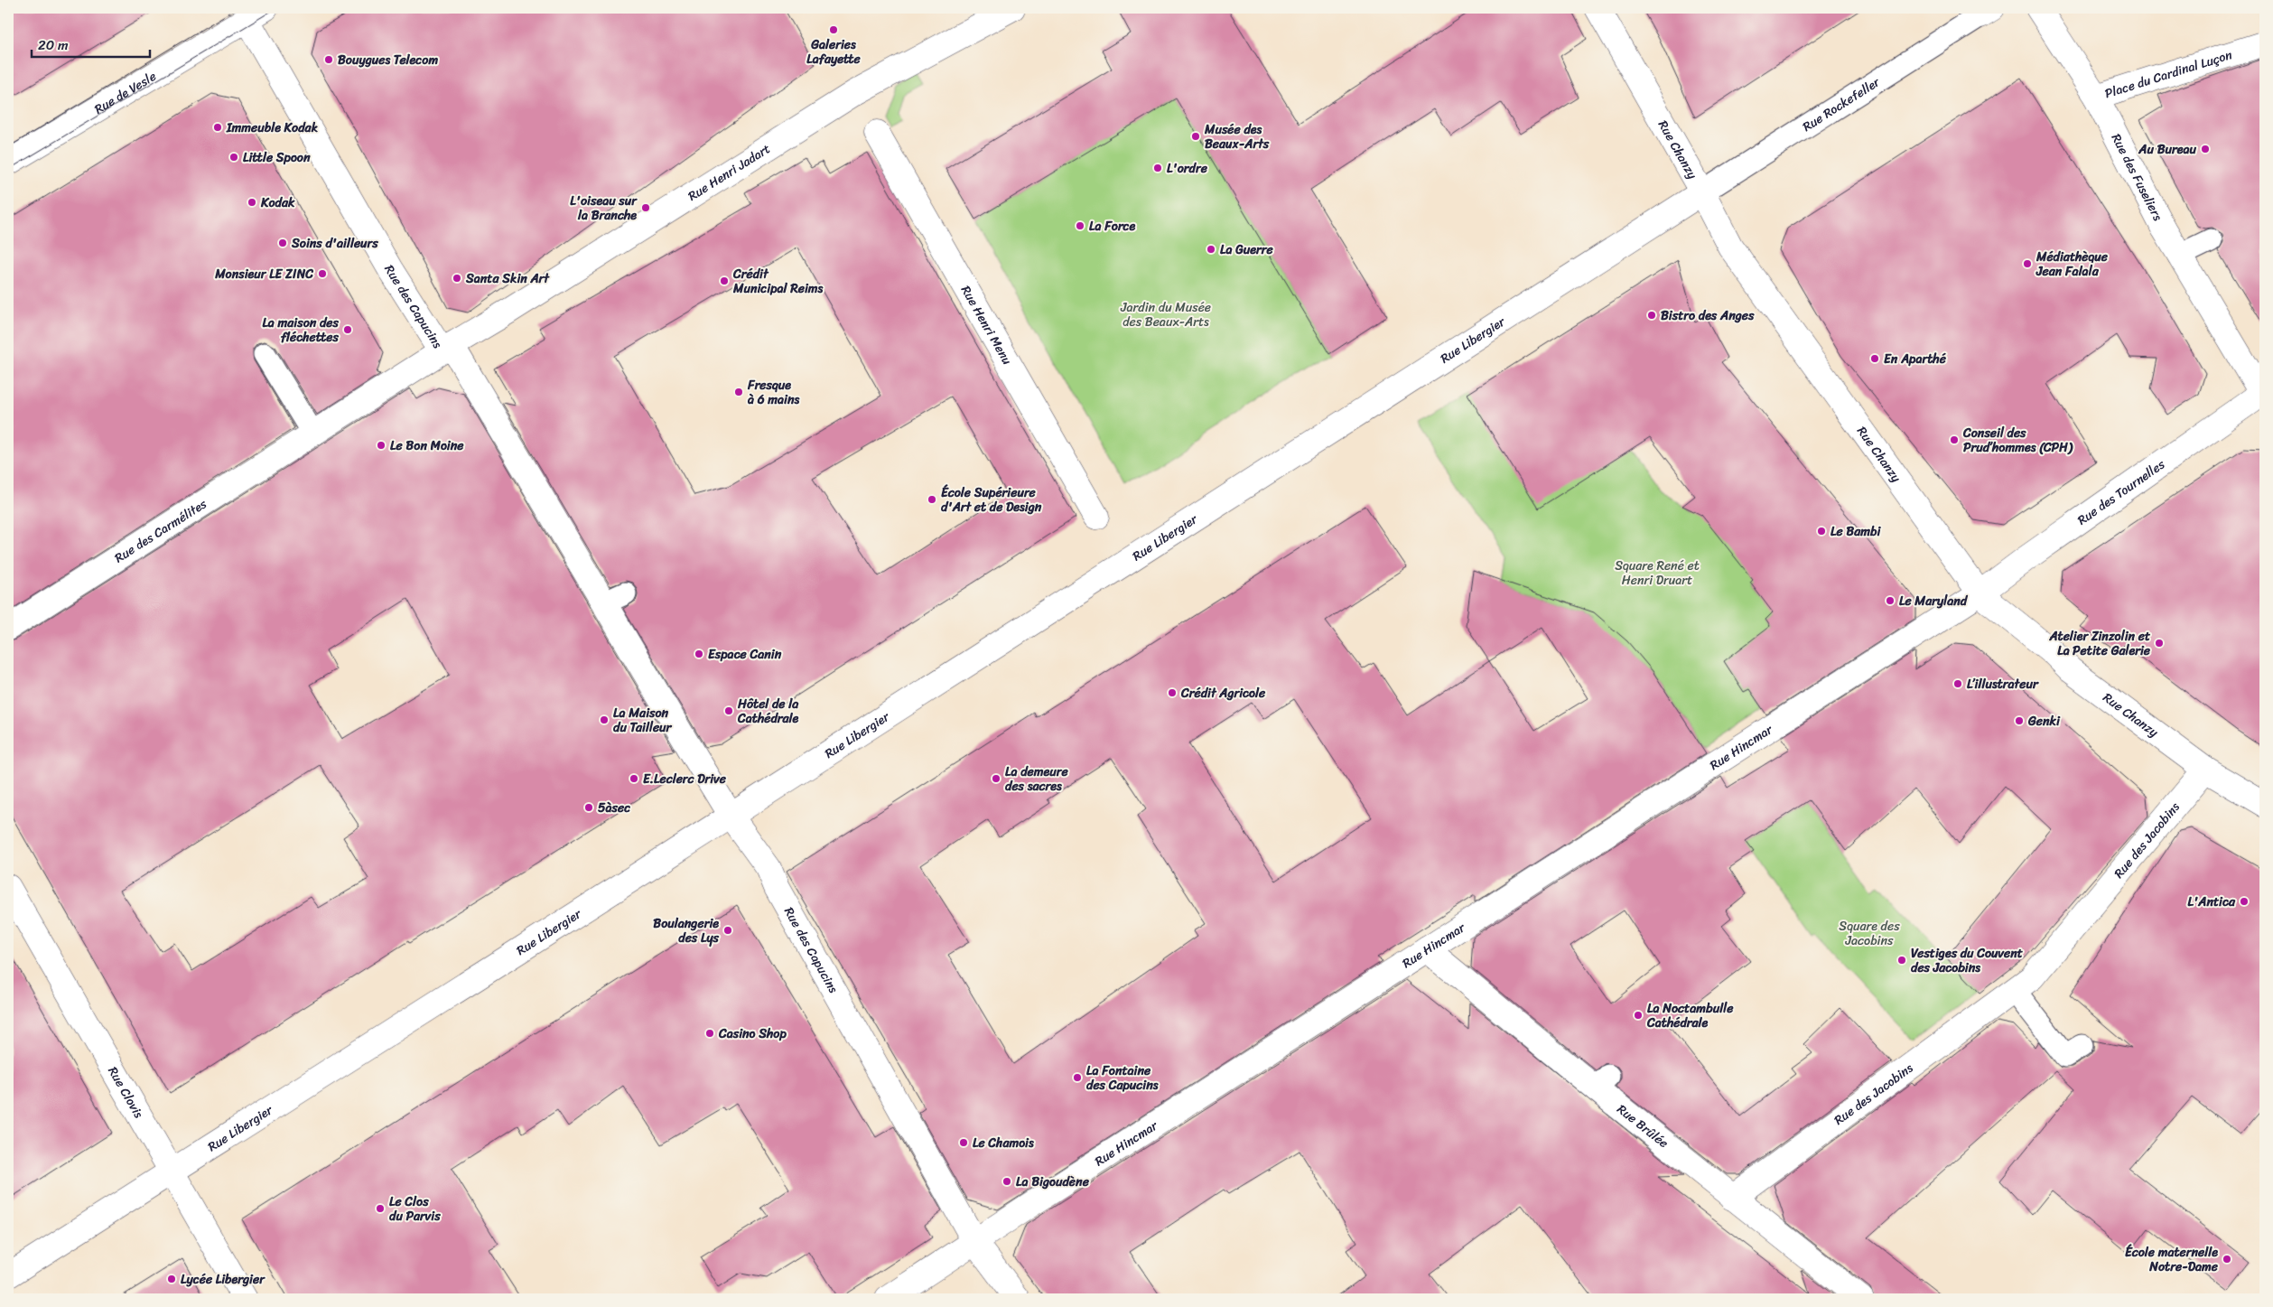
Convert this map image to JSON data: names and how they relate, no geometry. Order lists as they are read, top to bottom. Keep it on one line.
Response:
{"streets":{"street":["Place du Cardinal Luçon","Rue de Vesle","Rue Chanzy","Rue Henri Jadart","Rue des Fuseliers","Rue des Capucins","Rue Henri Menu","Rue Libergier","Rue des Tournelles","Rue des Carmélites","Rue Hincmar","Rue des Jacobins","Rue Clovis","Rue Brûlée"],"lane":["Rue Rockefeller"]},"crossings":[["Place du Cardinal Luçon","Rue des Fuseliers"],["Rue de Vesle","Rue des Capucins"],["Rue Rockefeller","Rue Chanzy"],["Rue Rockefeller","Rue Libergier"],["Rue Chanzy","Rue Libergier"],["Rue Chanzy","Rue des Tournelles"],["Rue Chanzy","Rue Hincmar"],["Rue Chanzy","Rue des Jacobins"],["Rue Henri Jadart","Rue des Capucins"],["Rue Henri Jadart","Rue des Carmélites"],["Rue des Fuseliers","Rue des Tournelles"],["Rue des Capucins","Rue Libergier"],["Rue des Capucins","Rue des Carmélites"],["Rue des Capucins","Rue Hincmar"],["Rue Libergier","Rue Clovis"],["Rue des Tournelles","Rue Hincmar"],["Rue Hincmar","Rue Brûlée"],["Rue des Jacobins","Rue Brûlée"]],"parks":["Jardin du Musée des Beaux-Arts","Square René et Henri Druart","Square des Jacobins"],"places":["Galeries Lafayette","Bouygues Telecom","Immeuble Kodak","Musée des Beaux-Arts","Au Bureau","Little Spoon","L'ordre","Kodak","L'oiseau sur la Branche","La Force","Soins d'ailleurs","La Guerre","Médiathèque Jean Falala","Monsieur LE ZINC","Santa Skin Art","Crédit Municipal Reims","Bistro des Anges","La maison des fléchettes","En Aparthé","Fresque à 6 mains","Conseil des Prud’hommes (CPH)","Le Bon Moine","École Supérieure d'Art et de Design","Le Bambi","Le Maryland","Atelier Zinzolin et La Petite Galerie","Espace Canin","L’illustrateur","Crédit Agricole","Hôtel de la Cathédrale","La Maison du Tailleur","Genki","E.Leclerc Drive","La demeure des sacres","5àsec","L'Antica","Boulangerie des Lys","Vestiges du Couvent des Jacobins","La Noctambulle Cathédrale","Casino Shop","La Fontaine des Capucins","Le Chamois","La Bigoudène","Le Clos du Parvis","École maternelle Notre-Dame","Lycée Libergier"],"scale_bar":"20 m"}
